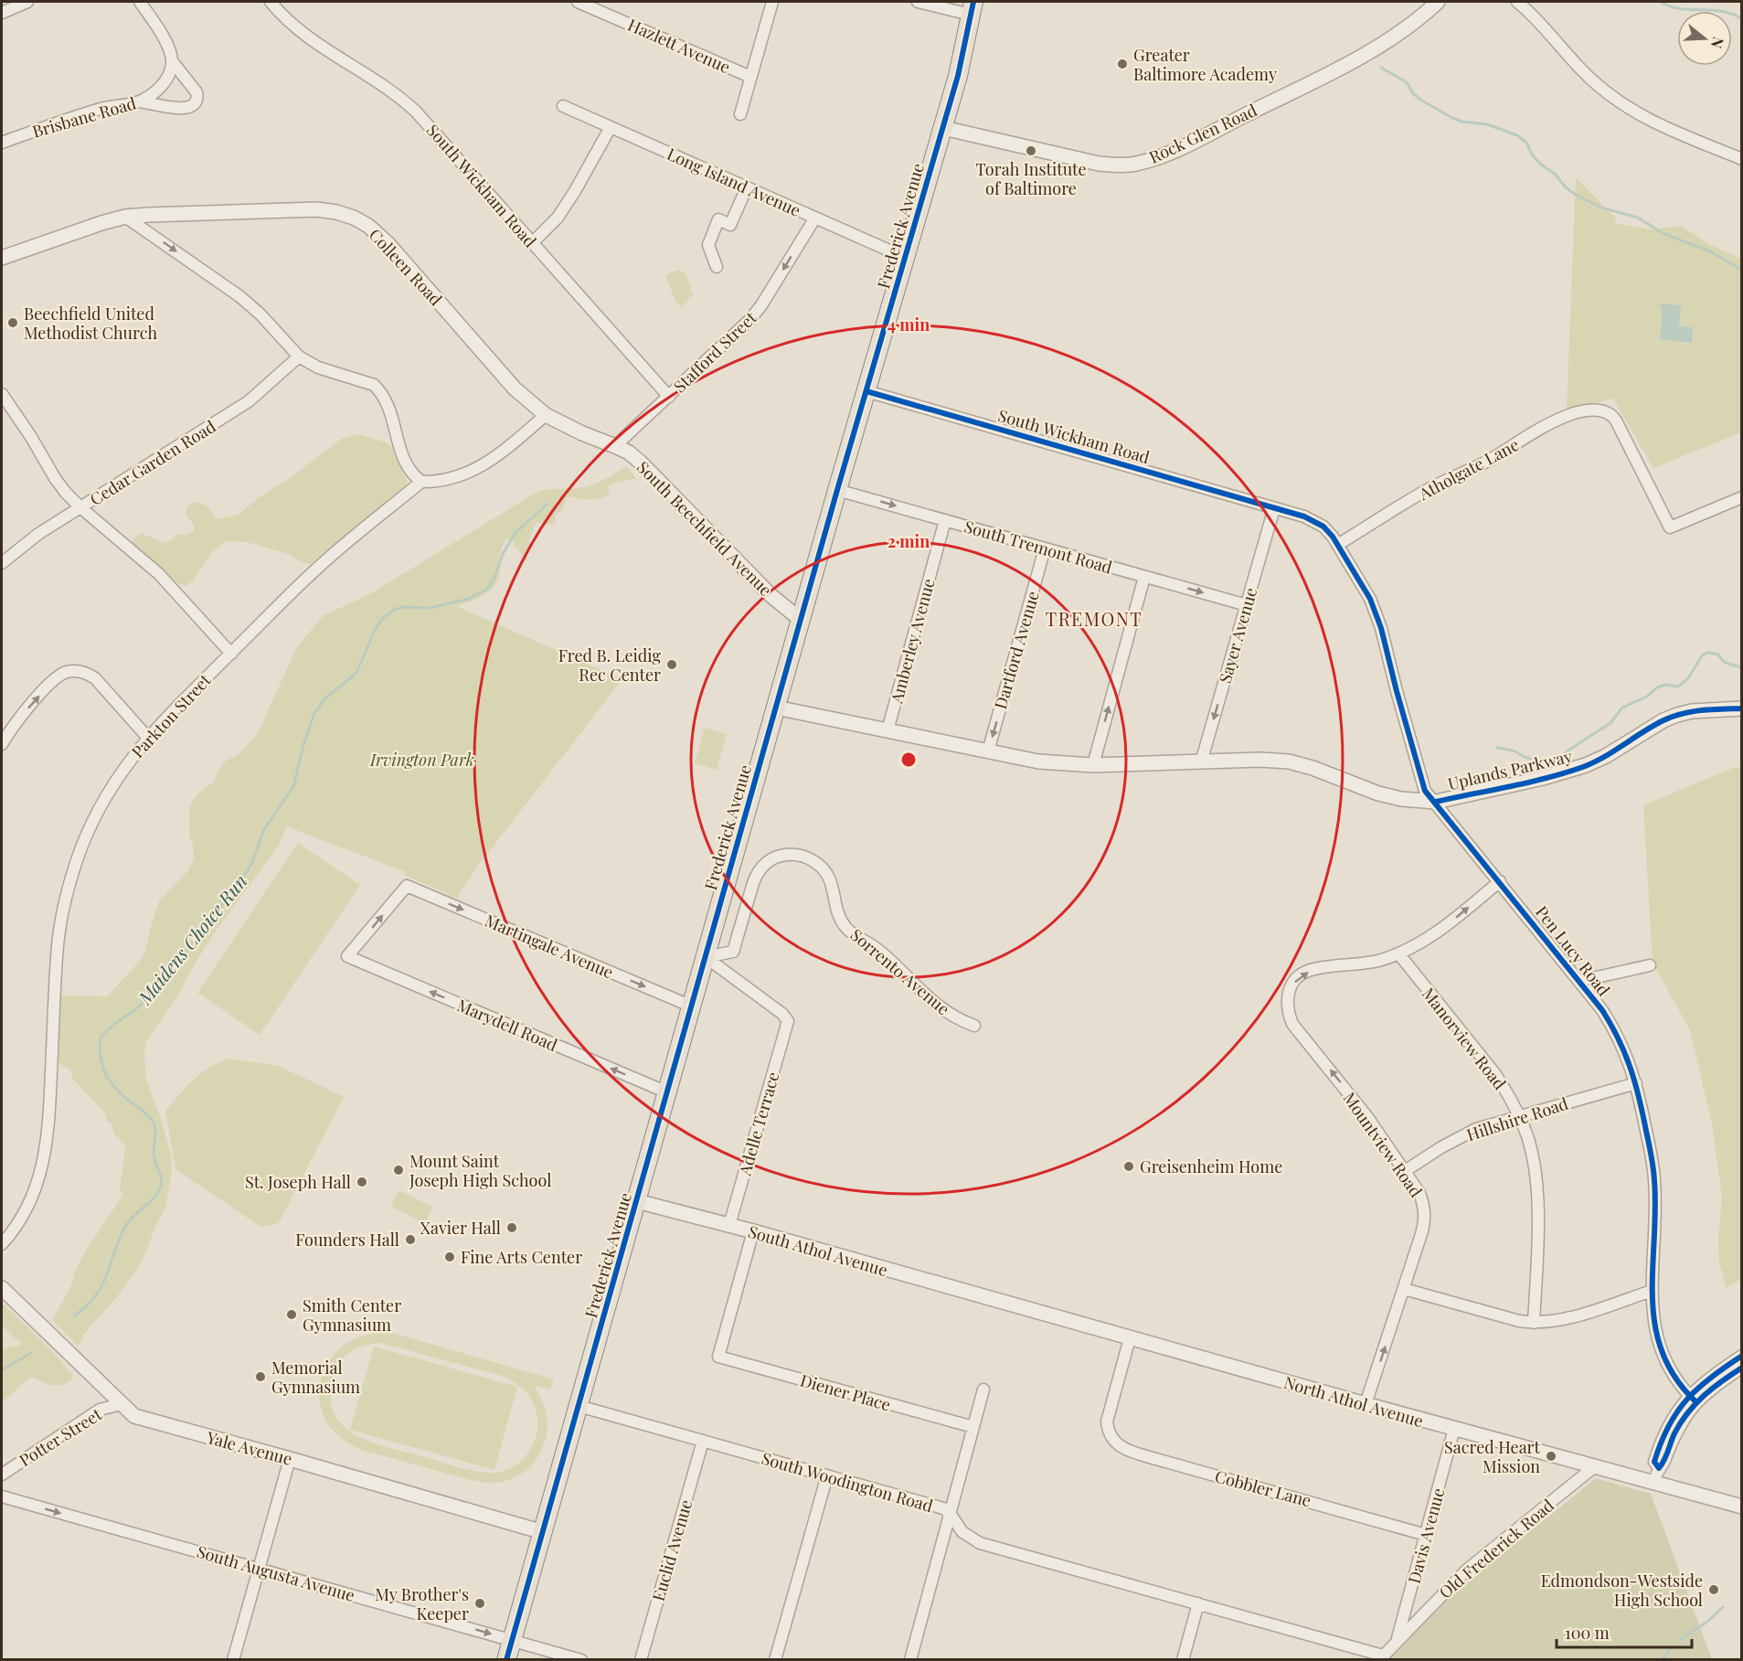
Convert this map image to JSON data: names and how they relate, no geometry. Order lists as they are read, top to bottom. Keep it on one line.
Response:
{"streets":{"main road":["Frederick Avenue"],"street":["Hazlett Avenue","Brisbane Road","Rock Glen Road","Long Island Avenue","South Wickham Road","Colleen Road","Stafford Street","Cedar Garden Road","Atholgate Lane","South Beechfield Avenue","South Tremont Road","Sayer Avenue","Amberley Avenue","Dartford Avenue","Parkton Street","Uplands Parkway","Martingale Avenue","Pen Lucy Road","Sorrento Avenue","Marydell Road","Manorview Road","Hillshire Road","Adelle Terrace","Mountview Road","South Athol Avenue","Diener Place","North Athol Avenue","Potter Street","Yale Avenue","South Woodington Road","Cobbler Lane","Davis Avenue","Old Frederick Road","Euclid Avenue","South Augusta Avenue"]},"crossings":[["Rock Glen Road","Frederick Avenue"],["Long Island Avenue","Frederick Avenue"],["Long Island Avenue","Stafford Street"],["South Wickham Road","Frederick Avenue"],["South Wickham Road","Stafford Street"],["South Wickham Road","Atholgate Lane"],["South Wickham Road","Sayer Avenue"],["South Wickham Road","Pen Lucy Road"],["Frederick Avenue","South Beechfield Avenue"],["Frederick Avenue","South Tremont Road"],["Frederick Avenue","Martingale Avenue"],["Frederick Avenue","Sorrento Avenue"],["Frederick Avenue","Marydell Road"],["Frederick Avenue","Adelle Terrace"],["Frederick Avenue","South Athol Avenue"],["Frederick Avenue","Yale Avenue"],["Frederick Avenue","South Woodington Road"],["Frederick Avenue","South Augusta Avenue"],["Colleen Road","South Beechfield Avenue"],["Stafford Street","South Beechfield Avenue"],["Atholgate Lane","Pen Lucy Road"],["South Tremont Road","Sayer Avenue"],["South Tremont Road","Amberley Avenue"],["South Tremont Road","Dartford Avenue"],["Sayer Avenue","Uplands Parkway"],["Uplands Parkway","Pen Lucy Road"],["Martingale Avenue","Marydell Road"],["Pen Lucy Road","Hillshire Road"],["Sorrento Avenue","Adelle Terrace"],["Manorview Road","Hillshire Road"],["Manorview Road","Mountview Road"],["Hillshire Road","Mountview Road"],["Adelle Terrace","South Athol Avenue"],["Mountview Road","North Athol Avenue"],["South Athol Avenue","Diener Place"],["South Athol Avenue","North Athol Avenue"],["North Athol Avenue","Cobbler Lane"],["North Athol Avenue","Davis Avenue"],["North Athol Avenue","Old Frederick Road"],["Potter Street","Yale Avenue"],["South Woodington Road","Old Frederick Road"],["South Woodington Road","Euclid Avenue"],["Cobbler Lane","Davis Avenue"],["Davis Avenue","Old Frederick Road"]],"one_way":["Stafford Street","South Tremont Road","Sayer Avenue","Dartford Avenue","Martingale Avenue","South Augusta Avenue"],"districts":["TREMONT"],"water":["Maidens Choice Run"],"parks":["Irvington Park"],"places":["Greater Baltimore Academy","Torah Institute of Baltimore","Beechfield United Methodist Church","Fred B. Leidig Rec Center","Greisenheim Home","Mount Saint Joseph High School","St. Joseph Hall","Xavier Hall","Founders Hall","Fine Arts Center","Smith Center Gymnasium","Memorial Gymnasium","Sacred Heart Mission","Edmondson-Westside High School","My Brother's Keeper"],"scale_bar":"100 m","north":"right","rings":["4 min","2 min"]}
